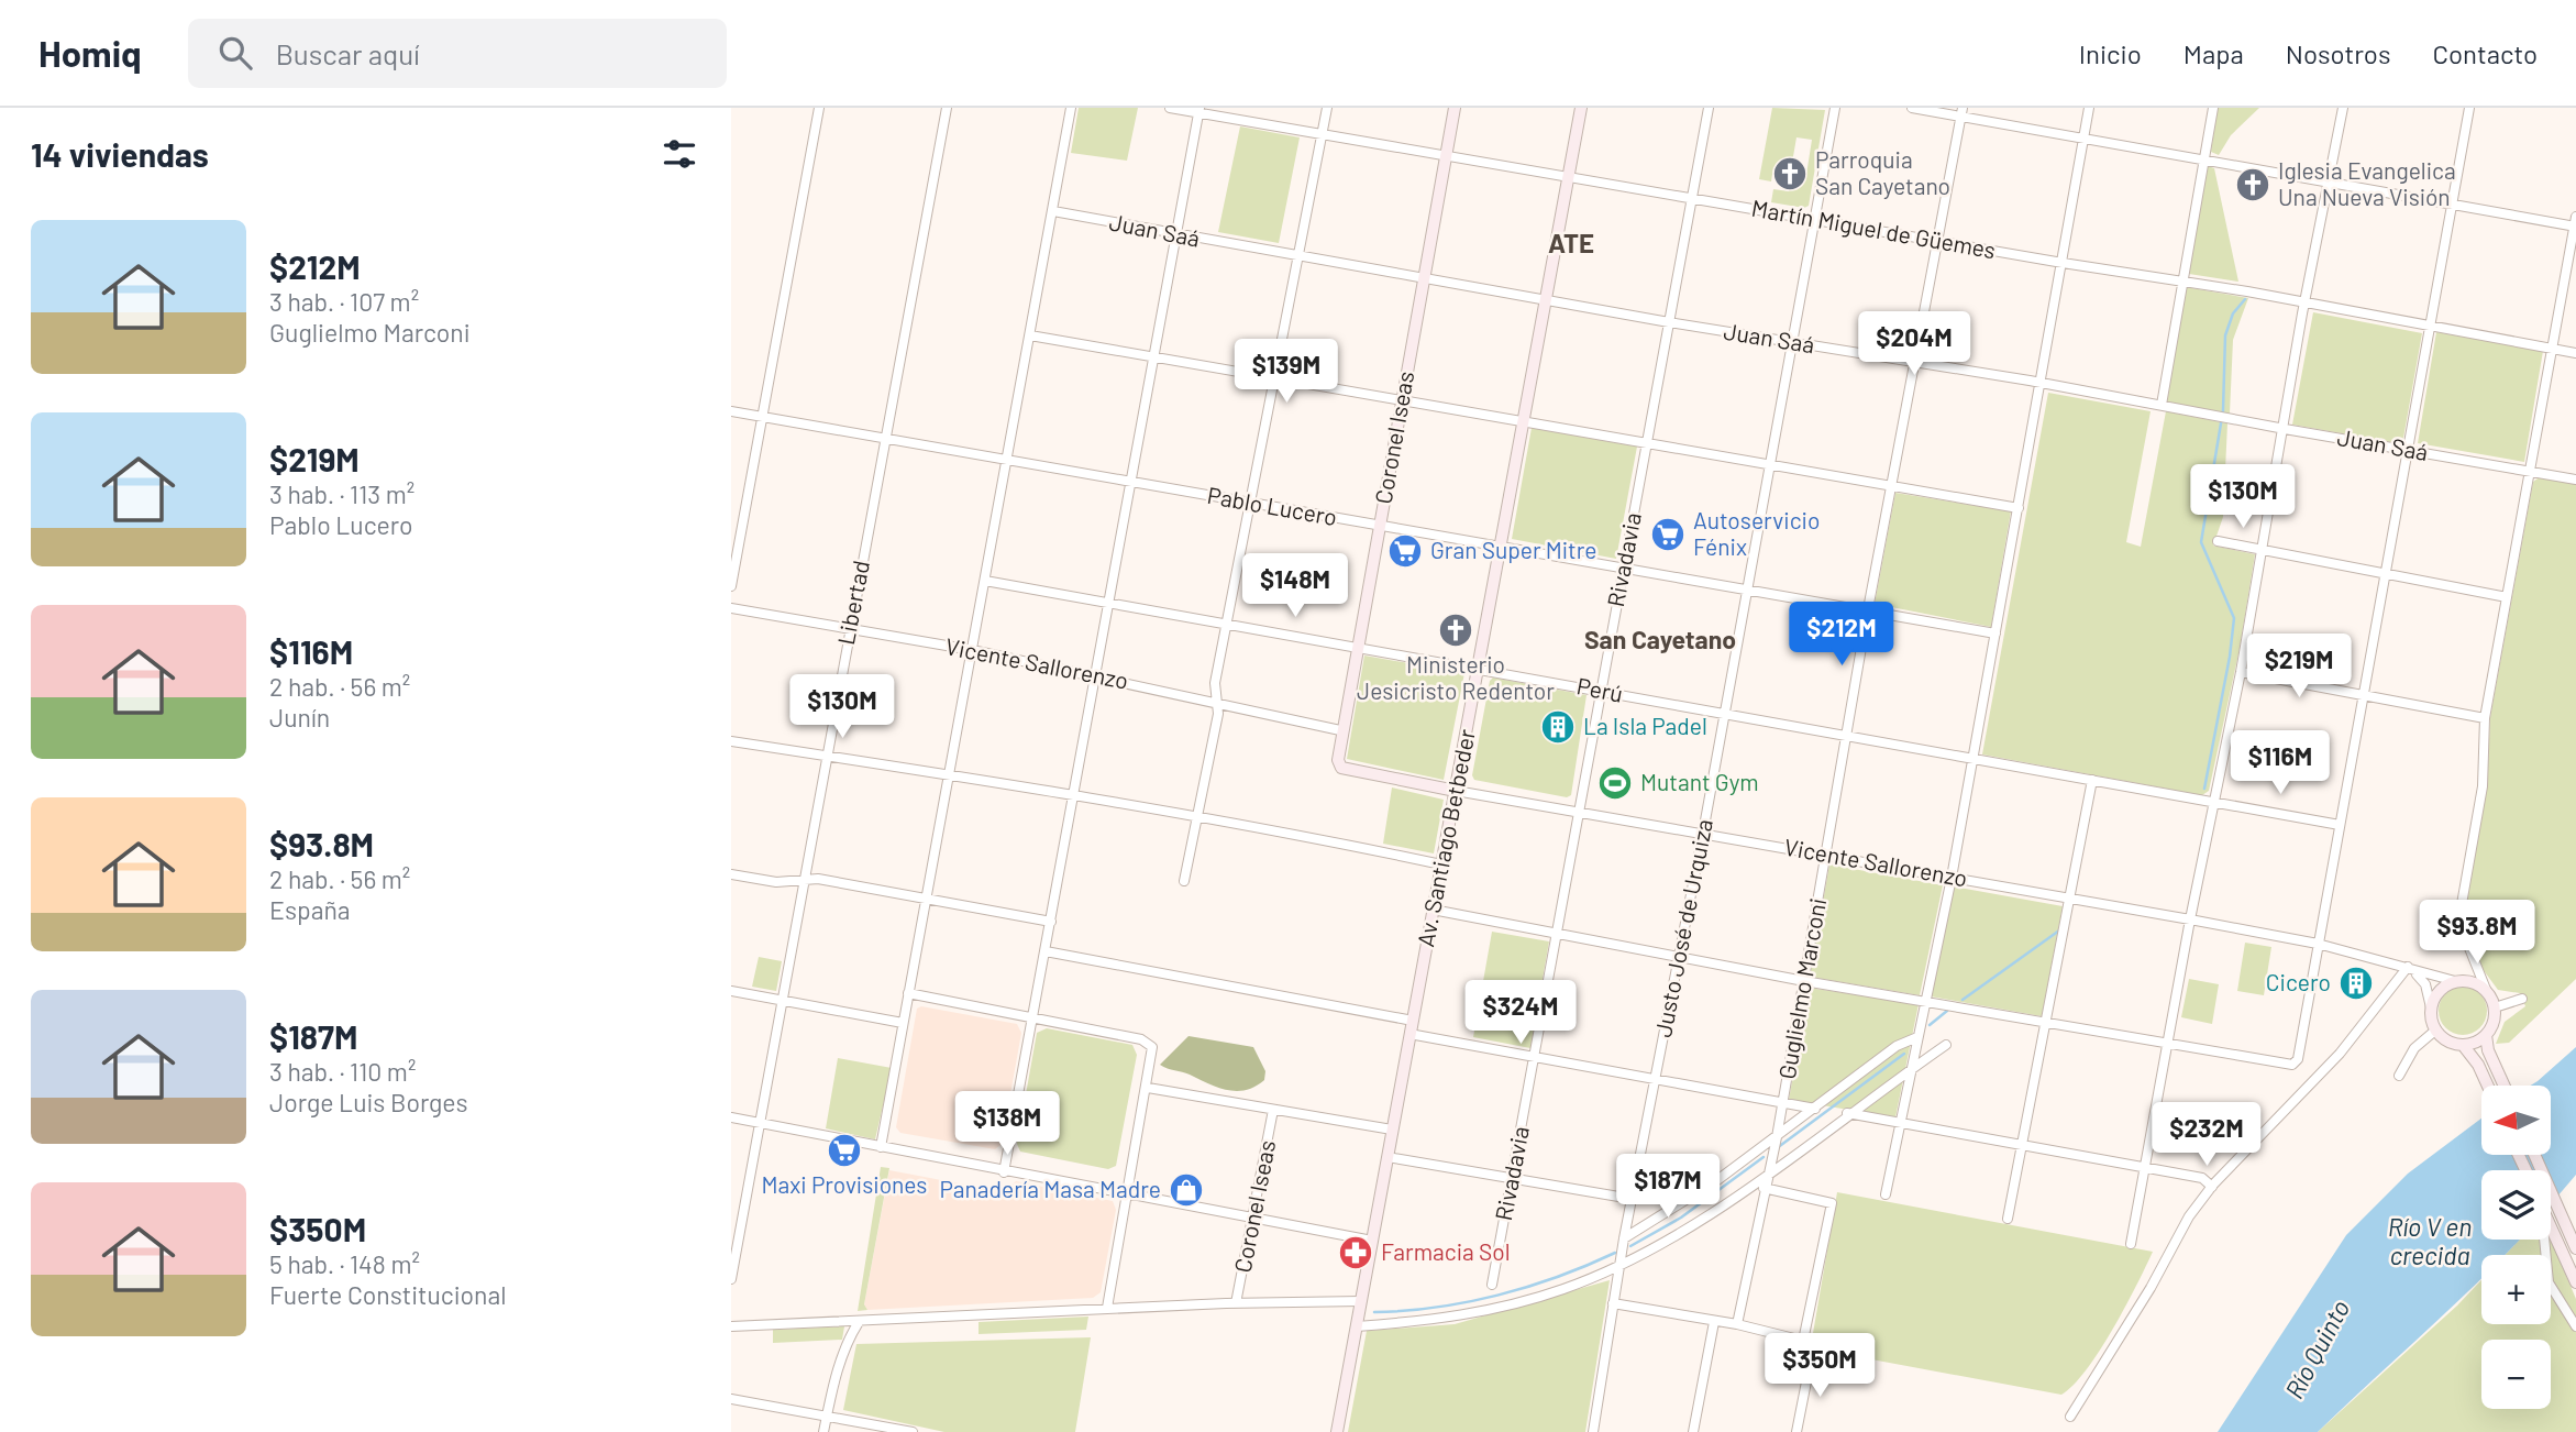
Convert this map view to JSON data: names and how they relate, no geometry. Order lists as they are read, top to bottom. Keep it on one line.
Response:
{"streets":{"street":["Martín Miguel de Güemes","Juan Saá","Coronel Iseas","Pablo Lucero","Rivadavia","Libertad","Vicente Sallorenzo","Perú","Av. Santiago Betbeder","Justo José de Urquiza","Guglielmo Marconi"]},"crossings":[["Martín Miguel de Güemes","Coronel Iseas"],["Martín Miguel de Güemes","Rivadavia"],["Martín Miguel de Güemes","Av. Santiago Betbeder"],["Martín Miguel de Güemes","Justo José de Urquiza"],["Martín Miguel de Güemes","Guglielmo Marconi"],["Juan Saá","Coronel Iseas"],["Juan Saá","Rivadavia"],["Juan Saá","Av. Santiago Betbeder"],["Juan Saá","Justo José de Urquiza"],["Juan Saá","Guglielmo Marconi"],["Coronel Iseas","Pablo Lucero"],["Coronel Iseas","Vicente Sallorenzo"],["Coronel Iseas","Perú"],["Pablo Lucero","Rivadavia"],["Pablo Lucero","Libertad"],["Pablo Lucero","Av. Santiago Betbeder"],["Pablo Lucero","Justo José de Urquiza"],["Pablo Lucero","Guglielmo Marconi"],["Rivadavia","Vicente Sallorenzo"],["Rivadavia","Perú"],["Libertad","Vicente Sallorenzo"],["Vicente Sallorenzo","Av. Santiago Betbeder"],["Vicente Sallorenzo","Justo José de Urquiza"],["Vicente Sallorenzo","Guglielmo Marconi"],["Perú","Av. Santiago Betbeder"],["Perú","Justo José de Urquiza"],["Perú","Guglielmo Marconi"]],"districts":["ATE","San Cayetano"],"water":["Río V en crecida","Río Quinto"],"places":{"church":["Parroquia San Cayetano","Iglesia Evangelica Una Nueva Visión","Ministerio Jesicristo Redentor"],"supermarket":["Autoservicio Fénix","Gran Super Mitre","Maxi Provisiones"],"building":["La Isla Padel","Cicero"],"sports":["Mutant Gym"],"shop":["Panadería Masa Madre"],"pharmacy":["Farmacia Sol"]},"north":"left","page":{"header":"Homiq","search":"Buscar aquí","nav":["Inicio","Mapa","Nosotros","Contacto"],"heading":"14 viviendas","list":[{"name":"$212M","note":"3 hab. · 107 m² · Guglielmo Marconi"},{"name":"$219M","note":"3 hab. · 113 m² · Pablo Lucero"},{"name":"$116M","note":"2 hab. · 56 m² · Junín"},{"name":"$93.8M","note":"2 hab. · 56 m² · España"},{"name":"$187M","note":"3 hab. · 110 m² · Jorge Luis Borges"},{"name":"$350M","note":"5 hab. · 148 m² · Fuerte Constitucional"}],"price":["$204M","$139M","$130M","$148M","$212M","$219M","$130M","$116M","$93.8M","$324M","$138M","$232M","$187M","$350M"],"map_buttons":["+","−"]}}
